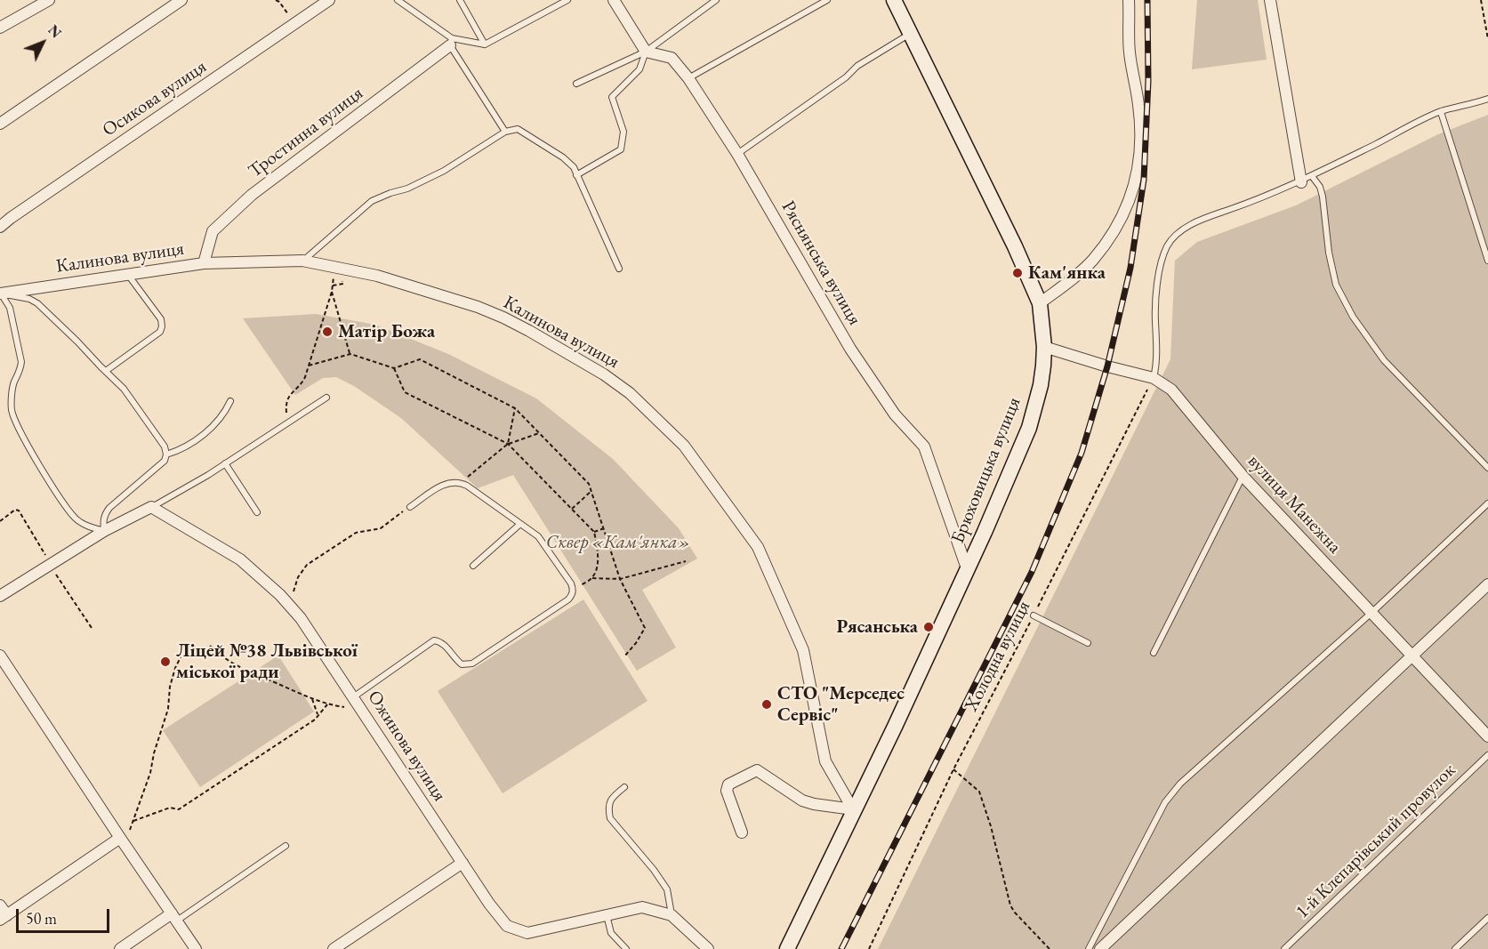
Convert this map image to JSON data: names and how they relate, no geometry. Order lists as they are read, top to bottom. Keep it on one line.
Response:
{"streets":{"main road":["Брюховицька вулиця"],"street":["Осикова вулиця","Тростинна вулиця","Калинова вулиця","Ряснянська вулиця","вулиця Манежна","Ожинова вулиця"],"lane":["1-й Клепарівський провулок"],"path":["Холодна вулиця"]},"crossings":[["Тростинна вулиця","Калинова вулиця"],["Калинова вулиця","Брюховицька вулиця"],["Ряснянська вулиця","Брюховицька вулиця"],["Брюховицька вулиця","вулиця Манежна"],["вулиця Манежна","Холодна вулиця"]],"parks":["Сквер «Кам'янка»"],"places":["Кам'янка","Матір Божа","Рясанська","Ліцей №38 Львівської міської ради","СТО \"Мерседес Сервіс\""],"scale_bar":"50 m","north":"top right"}
